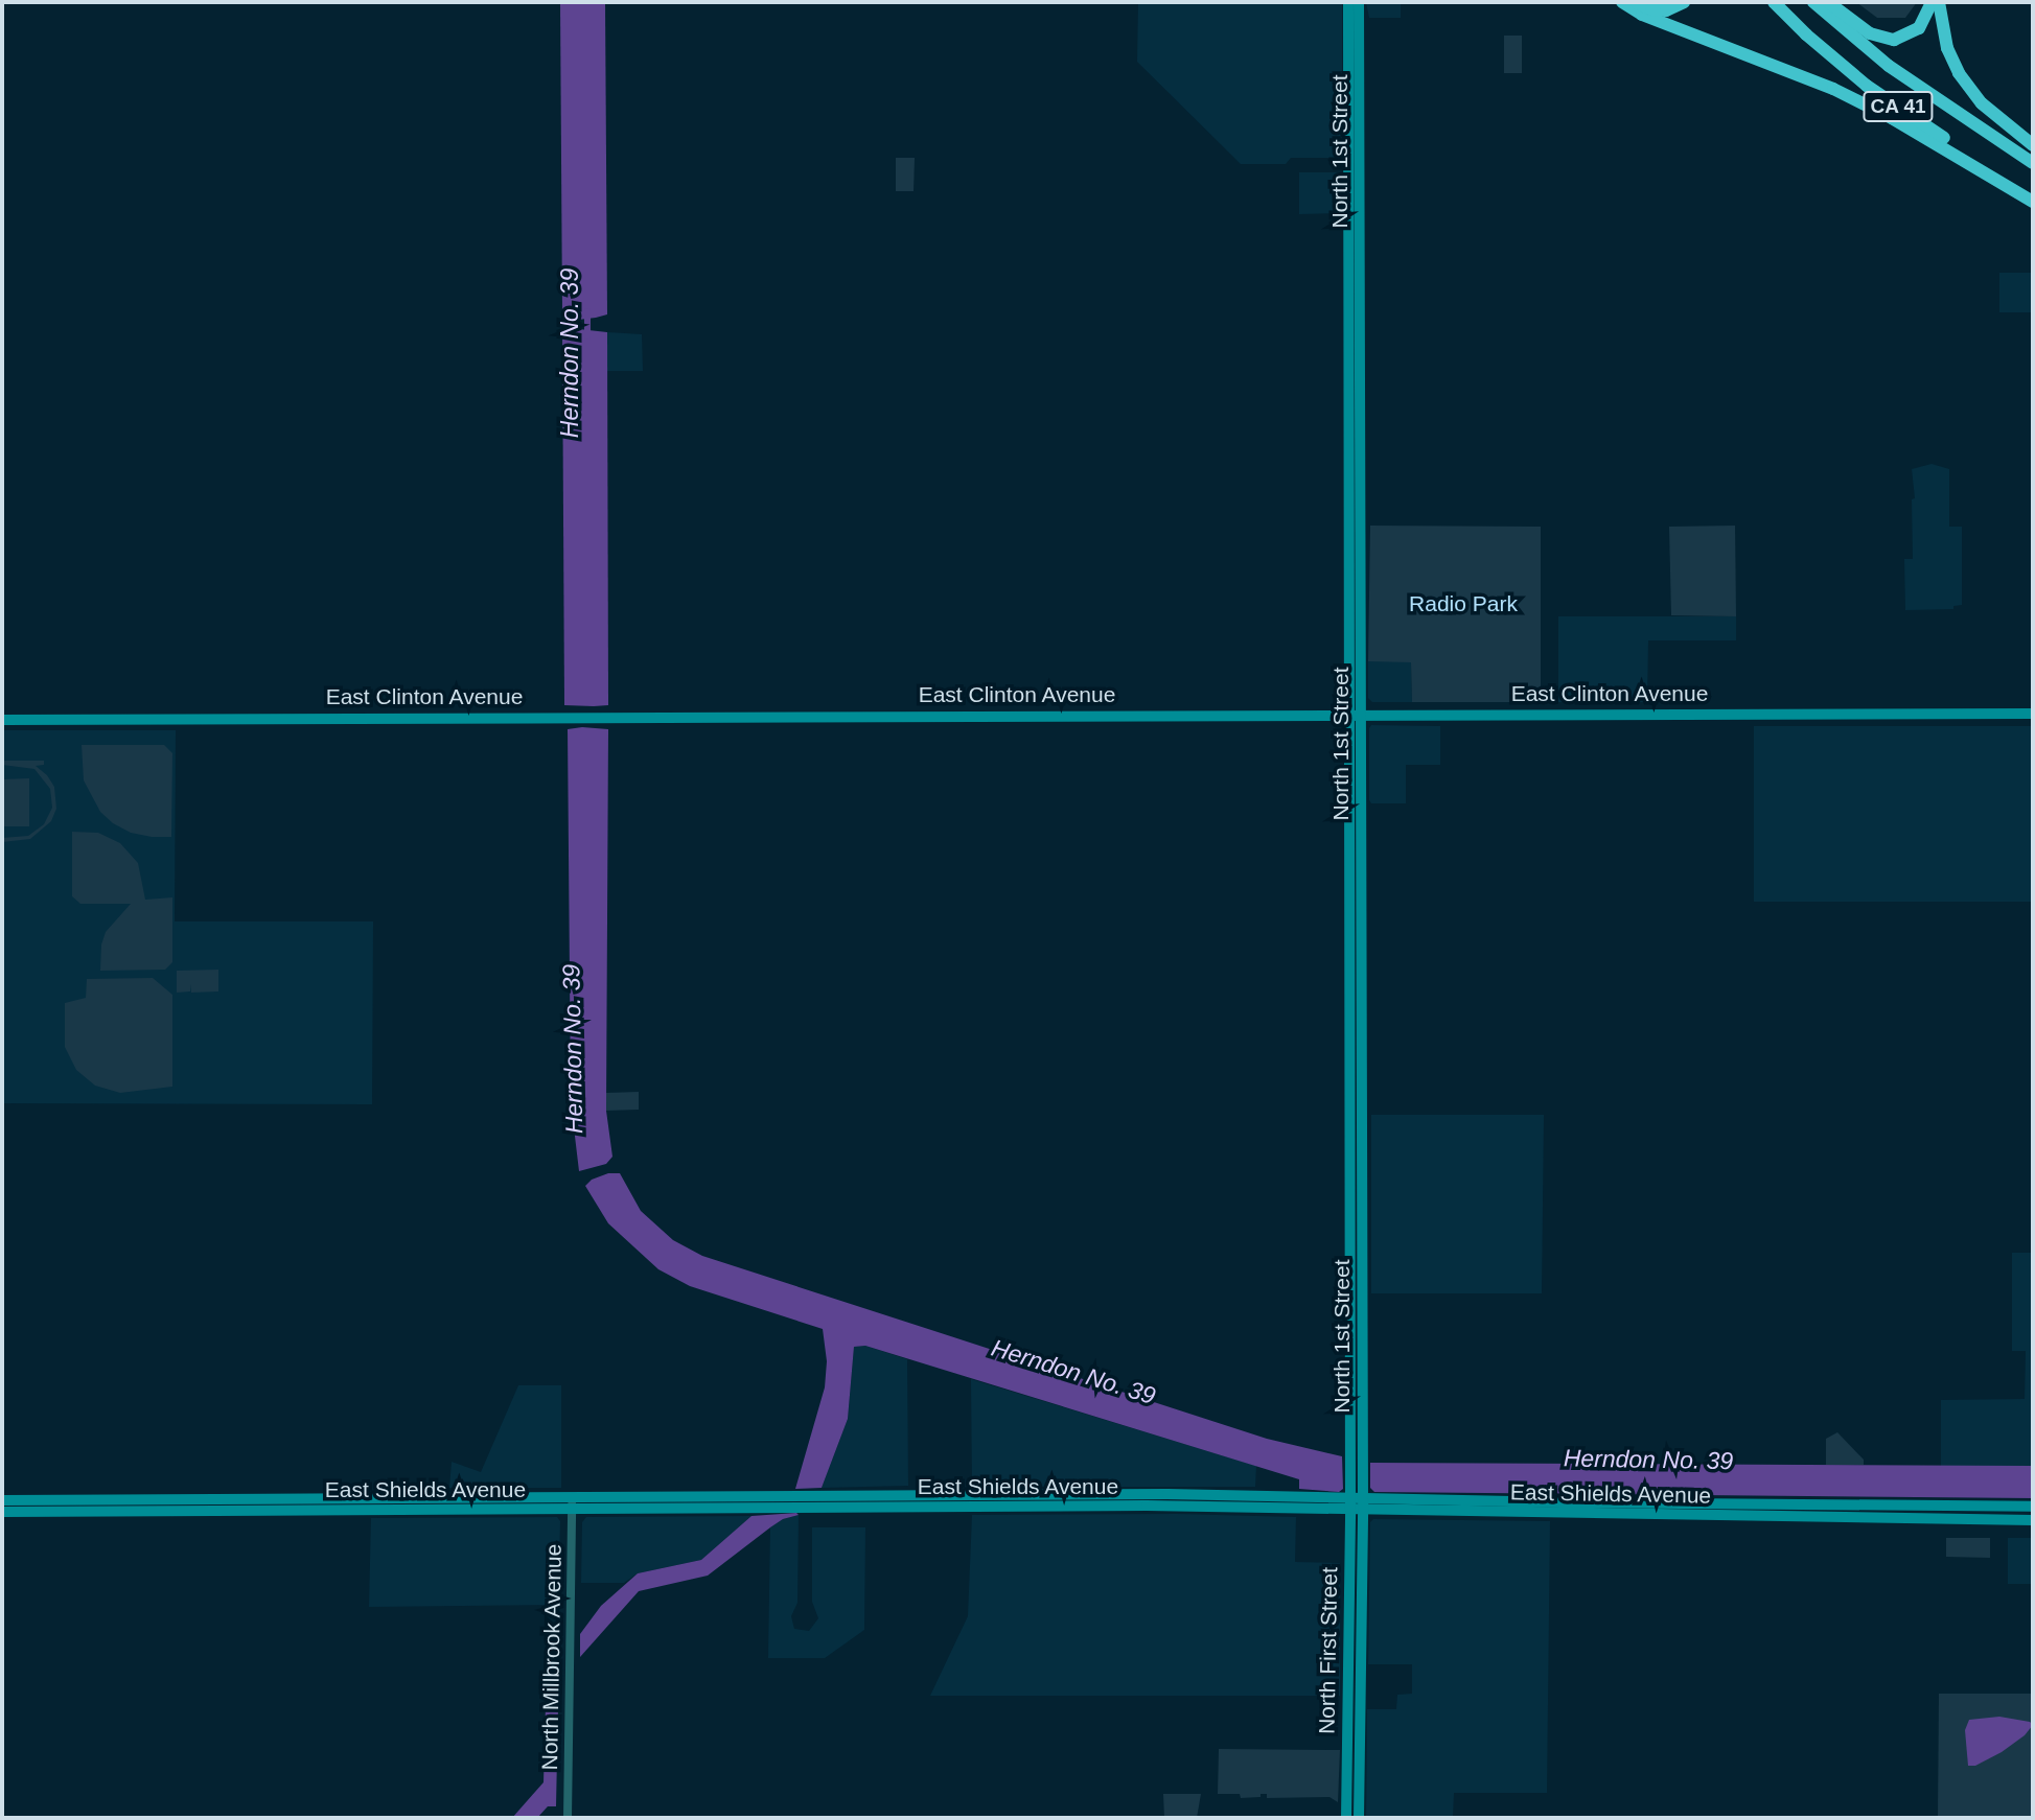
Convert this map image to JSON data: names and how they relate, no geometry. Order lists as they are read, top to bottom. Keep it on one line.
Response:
{"streets":{"highway":["CA 41"],"main road":["North 1st Street","East Clinton Avenue","East Shields Avenue","North First Street"],"street":["North Millbrook Avenue"]},"crossings":[["North 1st Street","East Clinton Avenue"],["North 1st Street","North First Street"],["East Shields Avenue","North First Street"],["East Shields Avenue","North Millbrook Avenue"]],"water":["Herndon No. 39"],"parks":["Radio Park"]}
